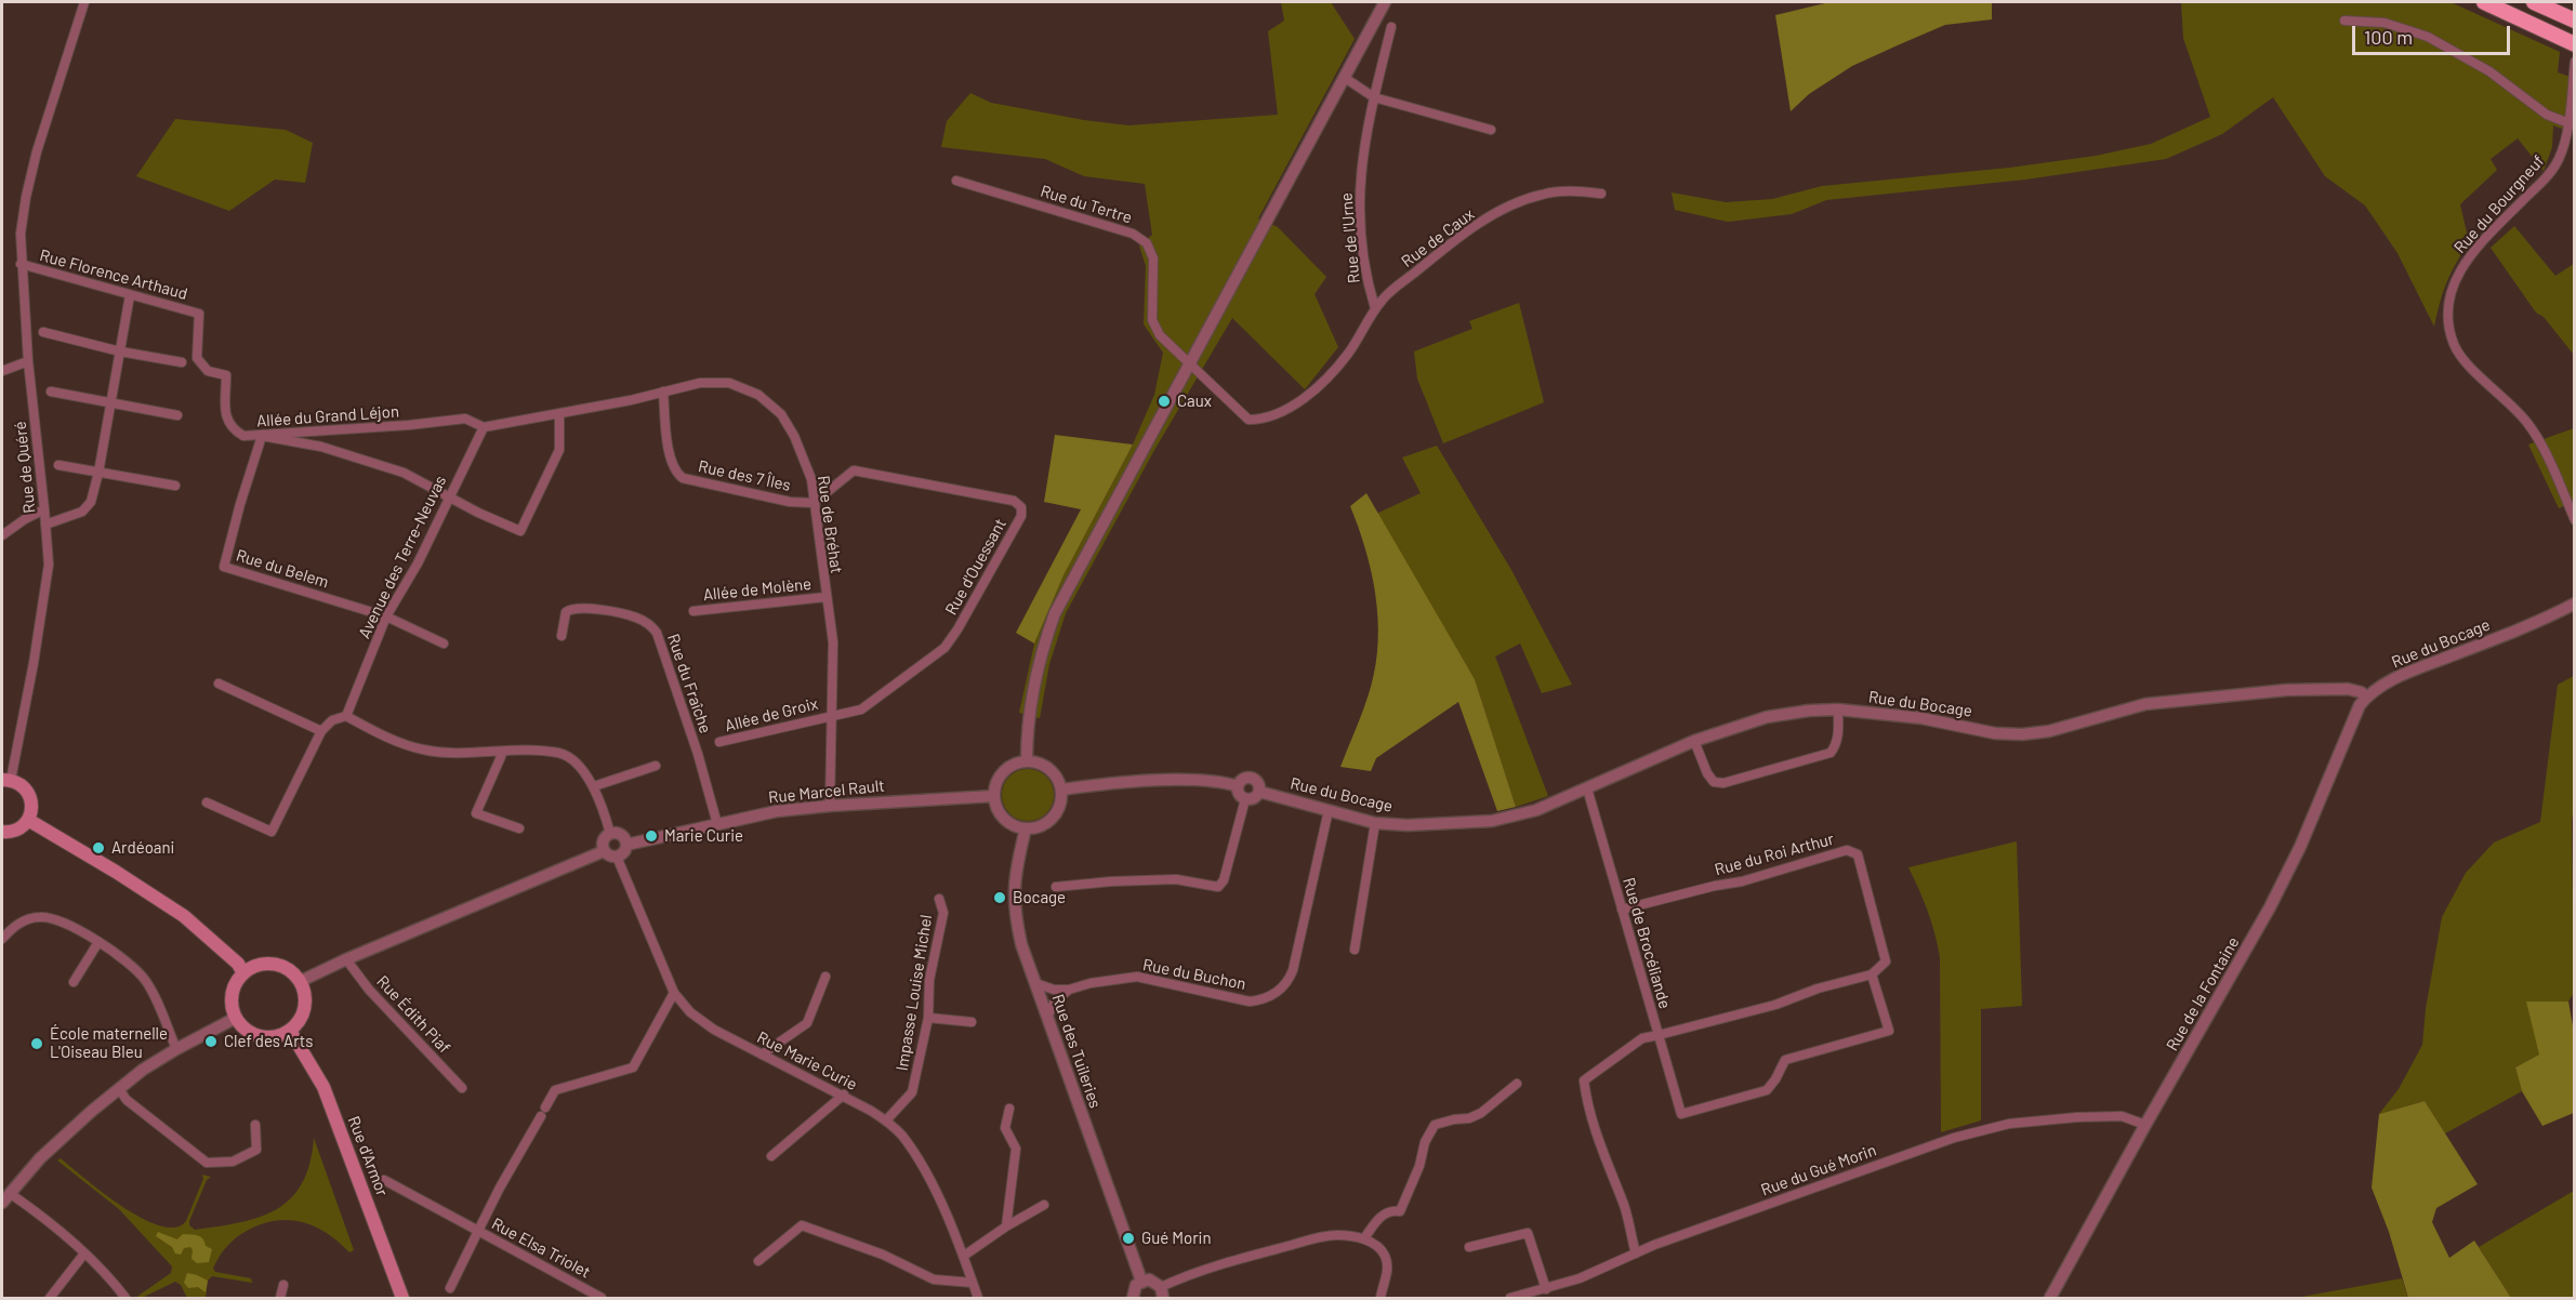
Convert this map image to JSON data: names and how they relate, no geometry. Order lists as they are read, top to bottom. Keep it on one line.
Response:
{"streets":{"main road":["Rue d'Armor"],"street":["Rue du Tertre","Rue du Bourgneuf","Rue de l'Urne","Rue de Caux","Rue Florence Arthaud","Allée du Grand Léjon","Rue de Quéré","Rue des 7 Îles","Rue de Bréhat","Avenue des Terre-Neuvas","Rue d'Ouessant","Rue du Belem","Allée de Molène","Rue du Bocage","Rue du Fraîche","Allée de Groix","Rue Marcel Rault","Rue du Roi Arthur","Rue de Brocéliande","Rue du Buchon","Impasse Louise Michel","Rue de la Fontaine","Rue Édith Piaf","Rue des Tuileries","Rue Marie Curie","Rue du Gué Morin","Rue Elsa Triolet"]},"crossings":[["Rue de l'Urne","Rue de Caux"],["Rue Florence Arthaud","Allée du Grand Léjon"],["Rue Florence Arthaud","Rue de Quéré"],["Allée du Grand Léjon","Avenue des Terre-Neuvas"],["Allée du Grand Léjon","Rue du Belem"],["Rue des 7 Îles","Rue de Bréhat"],["Rue des 7 Îles","Rue d'Ouessant"],["Rue de Bréhat","Rue d'Ouessant"],["Rue de Bréhat","Allée de Molène"],["Rue de Bréhat","Allée de Groix"],["Rue de Bréhat","Rue Marcel Rault"],["Avenue des Terre-Neuvas","Rue du Belem"],["Rue d'Ouessant","Allée de Groix"],["Rue du Bocage","Rue de Brocéliande"],["Rue du Bocage","Rue du Buchon"],["Rue du Bocage","Rue de la Fontaine"],["Rue du Fraîche","Rue Marcel Rault"],["Rue Marcel Rault","Rue des Tuileries"],["Rue Marcel Rault","Rue Marie Curie"],["Rue du Roi Arthur","Rue de Brocéliande"],["Rue de Brocéliande","Rue du Gué Morin"],["Rue du Buchon","Rue des Tuileries"],["Impasse Louise Michel","Rue Marie Curie"],["Rue de la Fontaine","Rue du Gué Morin"],["Rue Marie Curie","Rue Elsa Triolet"]],"places":["Caux","Marie Curie","Ardéoani","Bocage","Clef des Arts","École maternelle L'Oiseau Bleu","Gué Morin"],"scale_bar":"100 m"}
